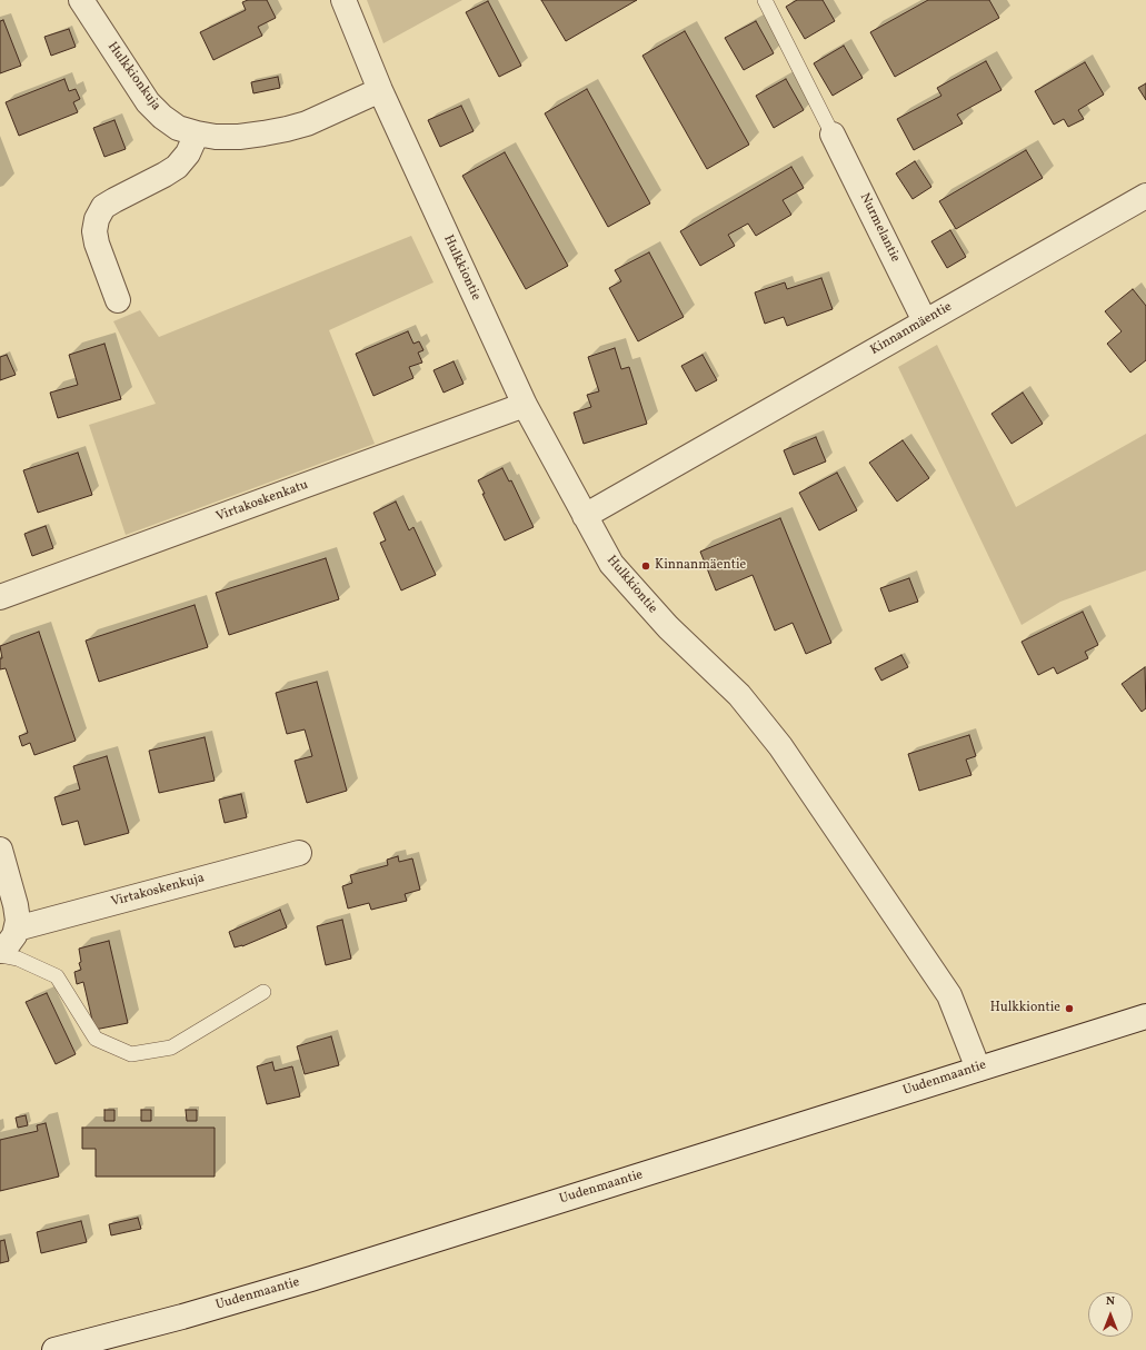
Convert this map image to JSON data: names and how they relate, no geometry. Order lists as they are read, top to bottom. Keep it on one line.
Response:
{"streets":{"street":["Hulkkionkuja","Nurmelantie","Hulkkiontie","Kinnanmäentie","Virtakoskenkatu","Virtakoskenkuja","Uudenmaantie"]},"crossings":[["Hulkkionkuja","Hulkkiontie"],["Nurmelantie","Kinnanmäentie"],["Hulkkiontie","Kinnanmäentie"],["Hulkkiontie","Virtakoskenkatu"],["Hulkkiontie","Uudenmaantie"]],"places":["Kinnanmäentie","Hulkkiontie"],"north":"top"}
